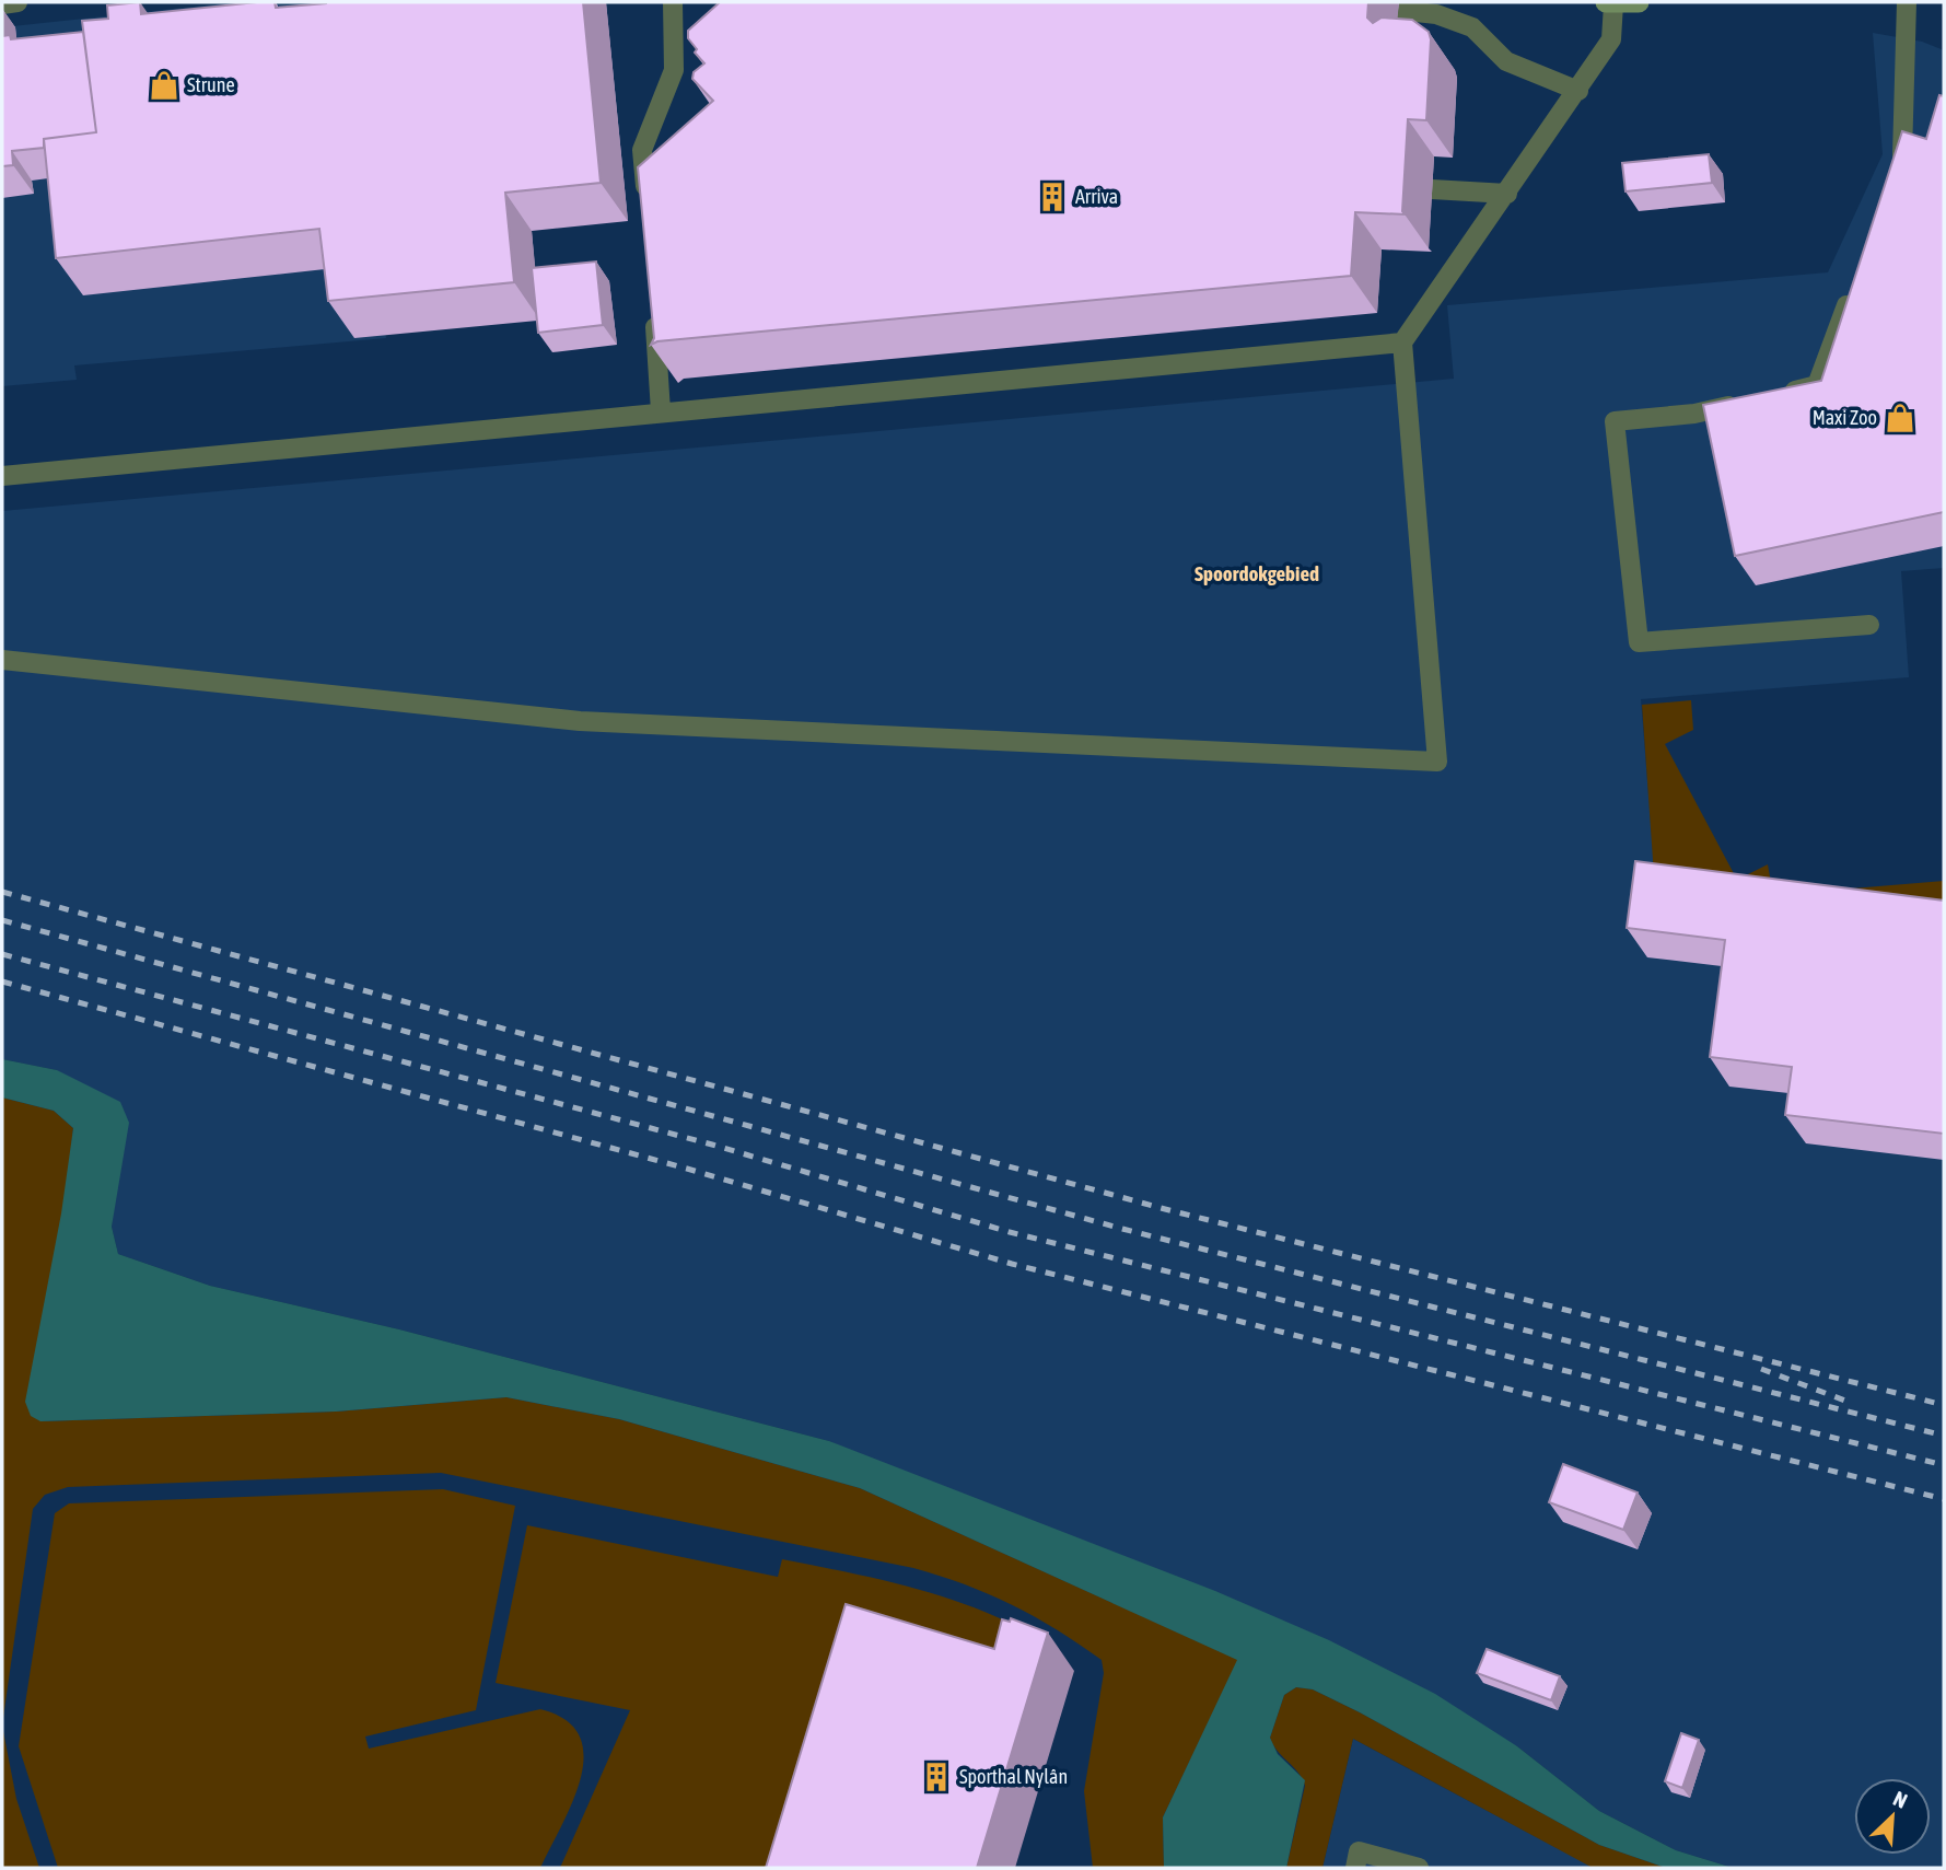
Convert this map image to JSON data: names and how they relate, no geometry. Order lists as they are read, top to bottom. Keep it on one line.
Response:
{"districts":["Spoordokgebied"],"places":{"shop":["Strune","Maxi Zoo"],"building":["Arriva","Sporthal Nylân"]},"north":"top right"}
